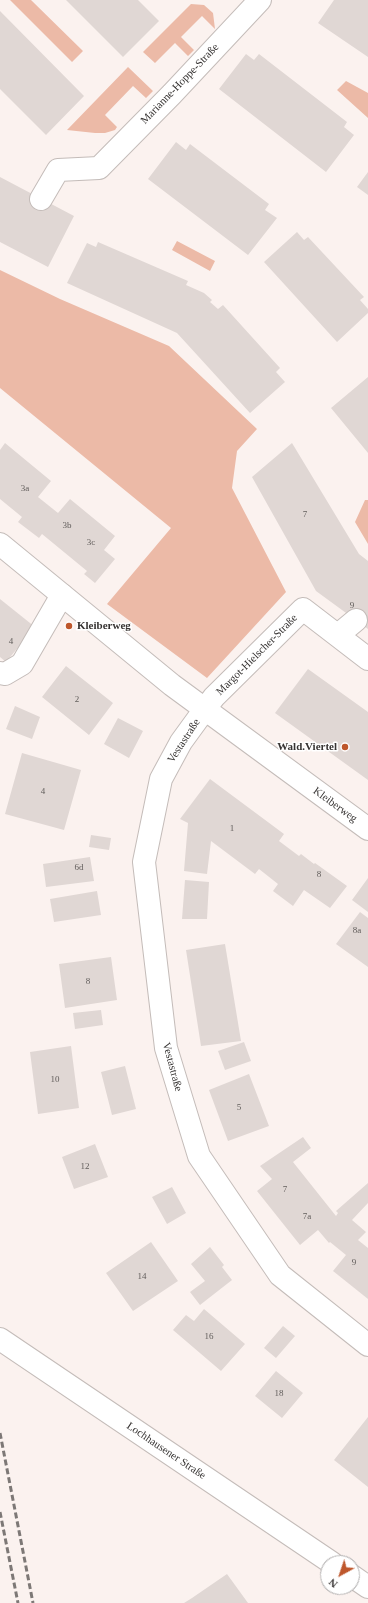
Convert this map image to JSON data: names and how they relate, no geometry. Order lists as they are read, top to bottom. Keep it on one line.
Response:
{"streets":{"main road":["Marianne-Hoppe-Straße","Margot-Hielscher-Straße","Vestastraße","Kleiberweg","Lochhausener Straße"]},"crossings":[["Margot-Hielscher-Straße","Vestastraße"],["Margot-Hielscher-Straße","Kleiberweg"],["Vestastraße","Kleiberweg"]],"places":["Kleiberweg","Wald.Viertel"],"house_numbers":["3a","7","3b","3c","9","4","2","4","1","6d","8","8a","8","10","5","12","7","7a","9","14","16","18"],"north":"bottom left"}
